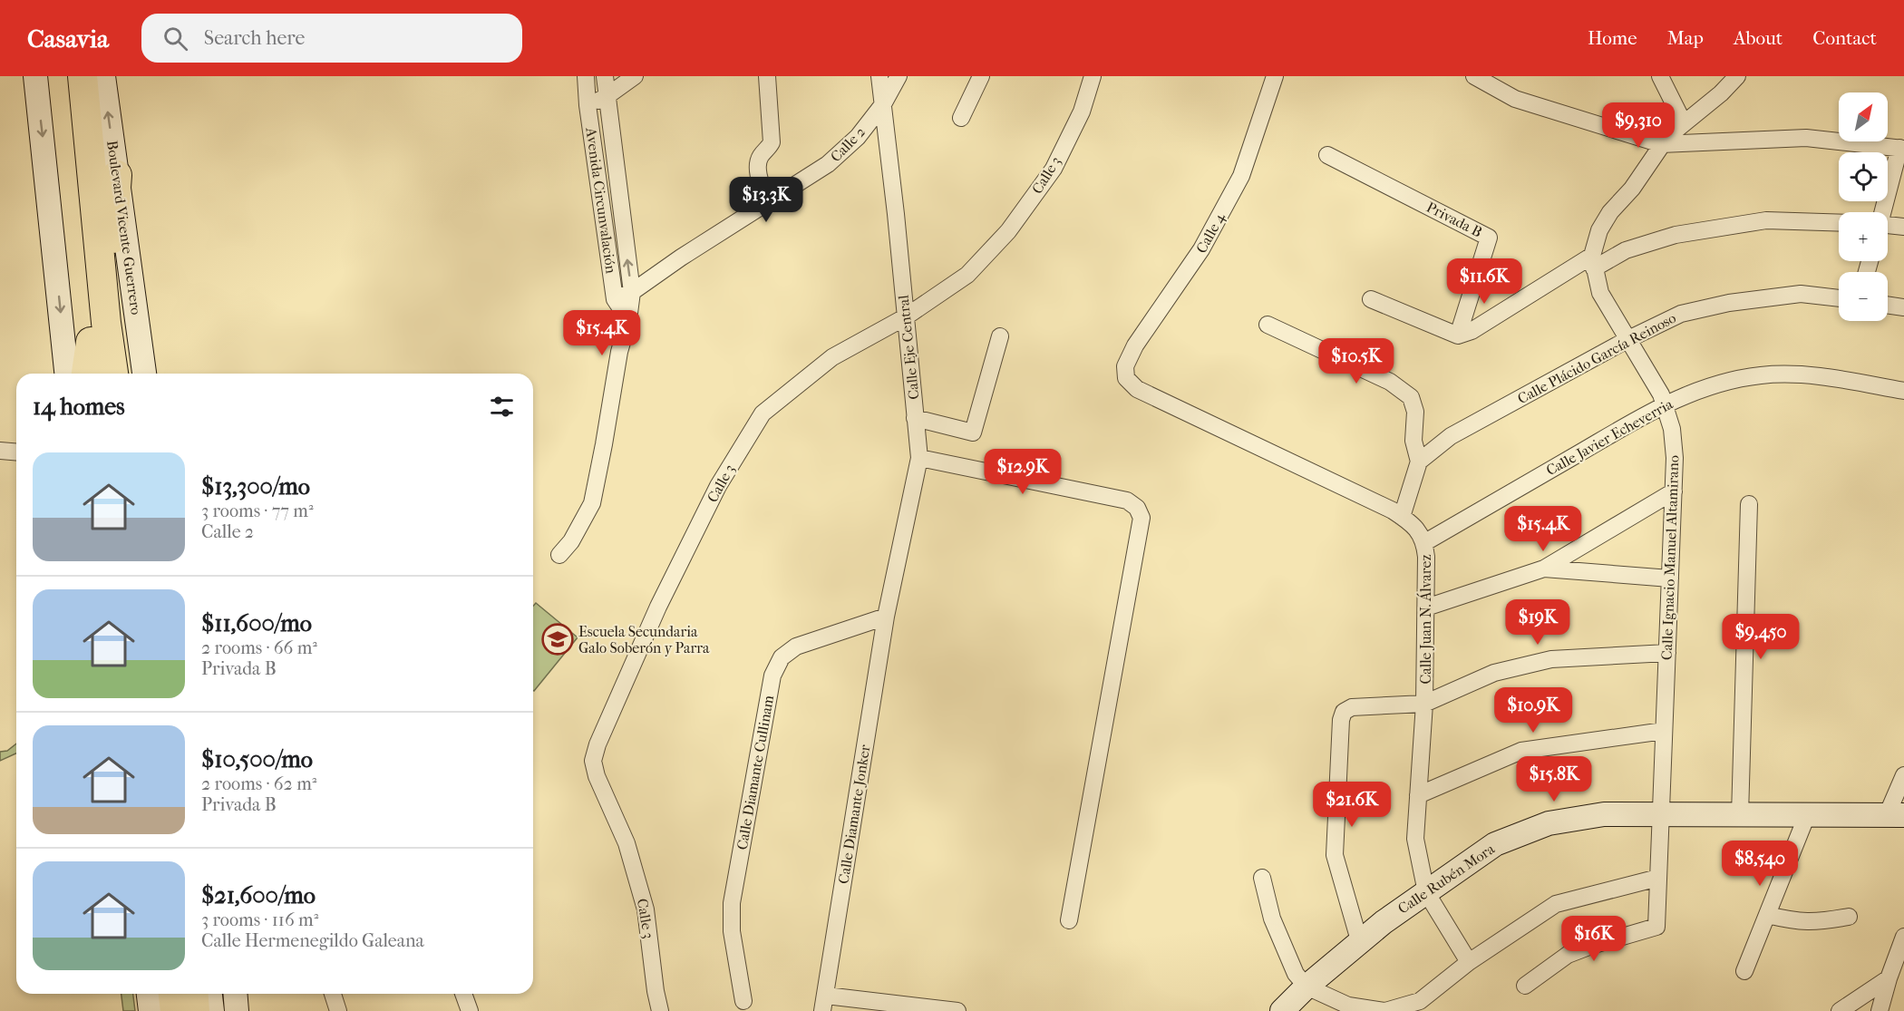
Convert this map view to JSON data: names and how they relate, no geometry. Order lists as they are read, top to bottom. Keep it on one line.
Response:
{"streets":{"highway":["Boulevard Vicente Guerrero"],"street":["Calle 2","Calle 3","Avenida Circunvalación","Privada B","Calle 4","Calle Eje Central","Calle Plácido García Reinoso","Calle Javier Echeverria","Calle Ignacio Manuel Altamirano","Calle Juan N. Álvarez","Calle Diamante Cullinam","Calle Diamante Jonker","Calle Rubén Mora"]},"crossings":[["Calle 2","Avenida Circunvalación"],["Calle 2","Calle Eje Central"],["Calle 3","Calle Eje Central"],["Calle 4","Calle Juan N. Álvarez"],["Calle Eje Central","Calle Diamante Cullinam"],["Calle Eje Central","Calle Diamante Jonker"],["Calle Plácido García Reinoso","Calle Ignacio Manuel Altamirano"],["Calle Javier Echeverria","Calle Ignacio Manuel Altamirano"],["Calle Javier Echeverria","Calle Juan N. Álvarez"],["Calle Ignacio Manuel Altamirano","Calle Rubén Mora"],["Calle Juan N. Álvarez","Calle Rubén Mora"],["Calle Diamante Cullinam","Calle Diamante Jonker"]],"places":{"school or university":["Escuela Secundaria Galo Soberón y Parra"]},"north":"top right","page":{"header":"Casavia","search":"Search here","nav":["Home","Map","About","Contact"],"map_buttons":["+","−"],"price":["$9,310","$13.3K","$11.6K","$15.4K","$10.5K","$12.9K","$15.4K","$19K","$9,450","$10.9K","$15.8K","$21.6K","$8,540","$16K"],"heading":"14 homes","list":[{"name":"$13,300/mo","note":"3 rooms · 77 m² · Calle 2"},{"name":"$11,600/mo","note":"2 rooms · 66 m² · Privada B"},{"name":"$10,500/mo","note":"2 rooms · 62 m² · Privada B"},{"name":"$21,600/mo","note":"3 rooms · 116 m² · Calle Hermenegildo Galeana"}]}}
